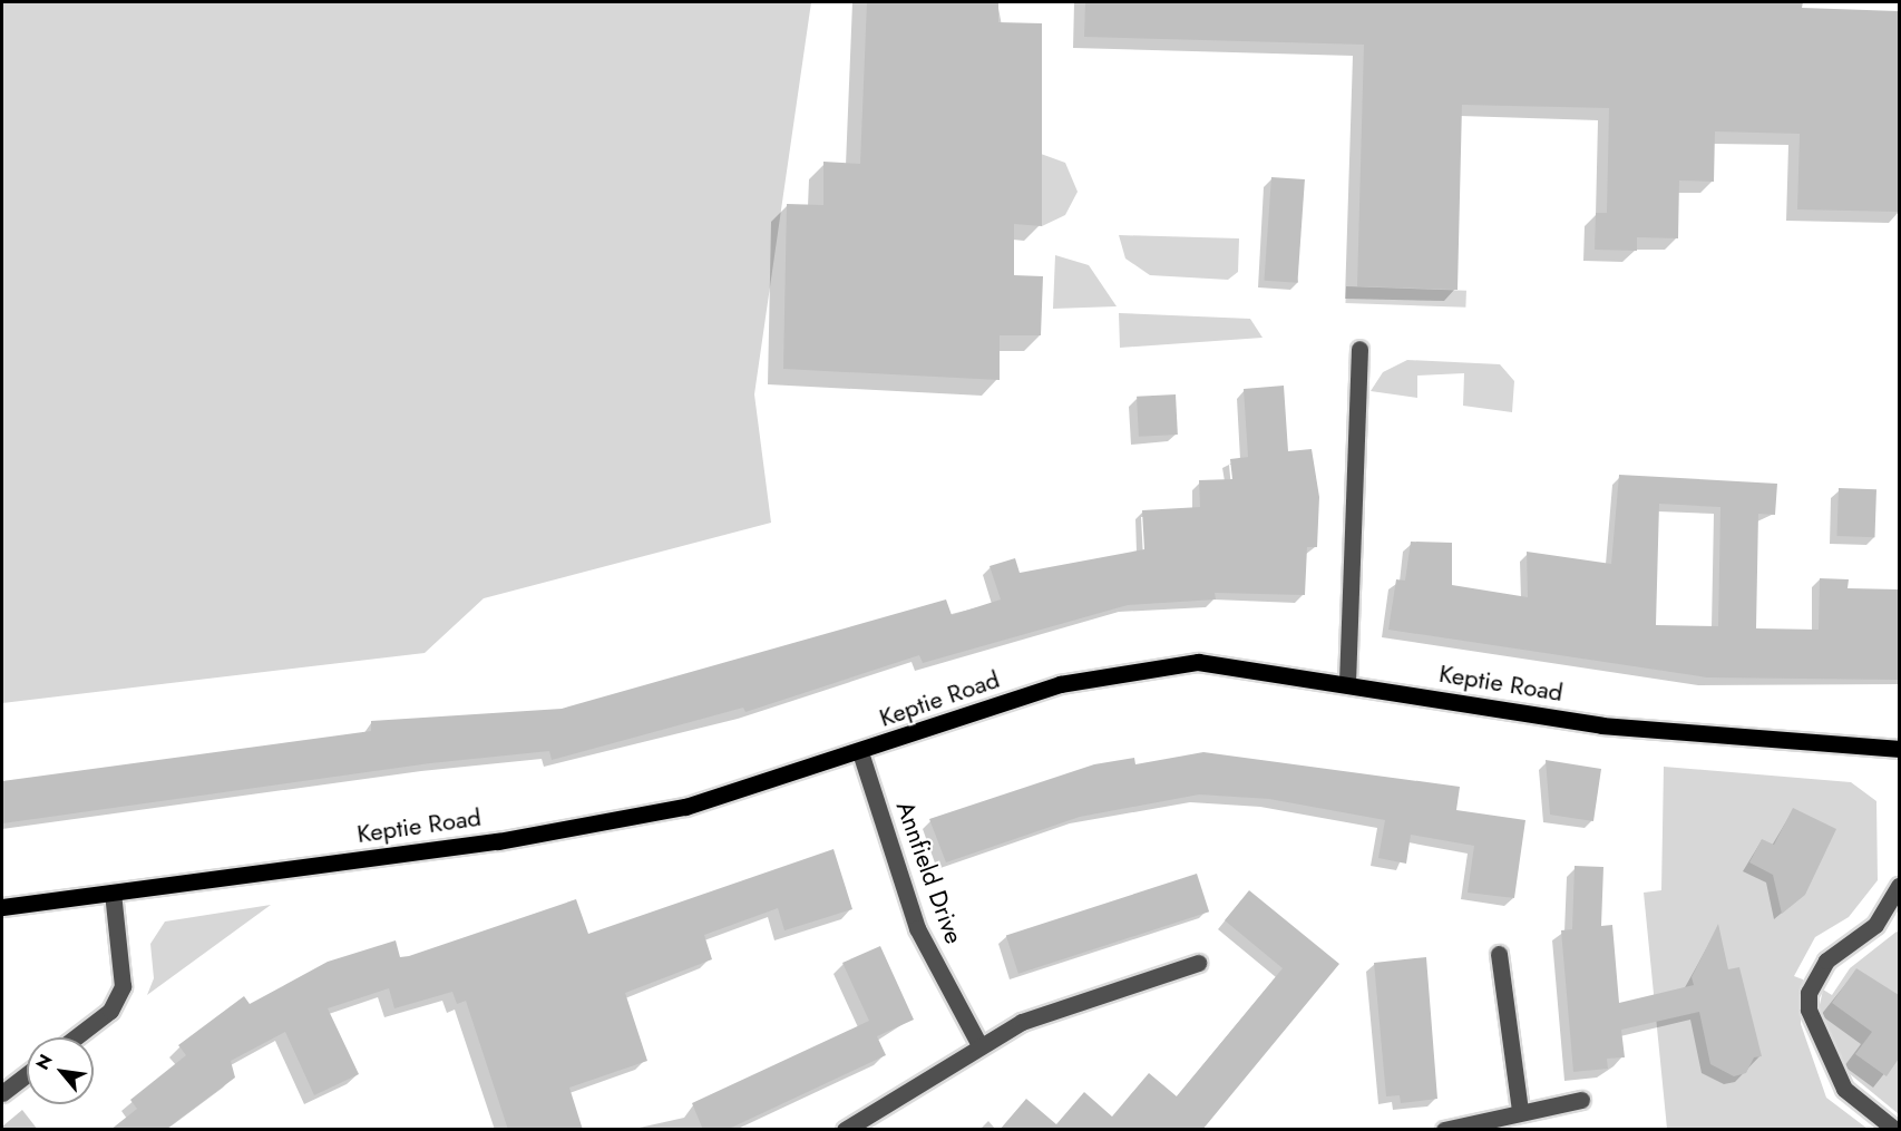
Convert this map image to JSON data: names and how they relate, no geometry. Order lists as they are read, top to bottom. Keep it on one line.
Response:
{"streets":{"main road":["Keptie Road"],"street":["Annfield Drive"]},"crossings":[["Keptie Road","Annfield Drive"]],"north":"top left"}
